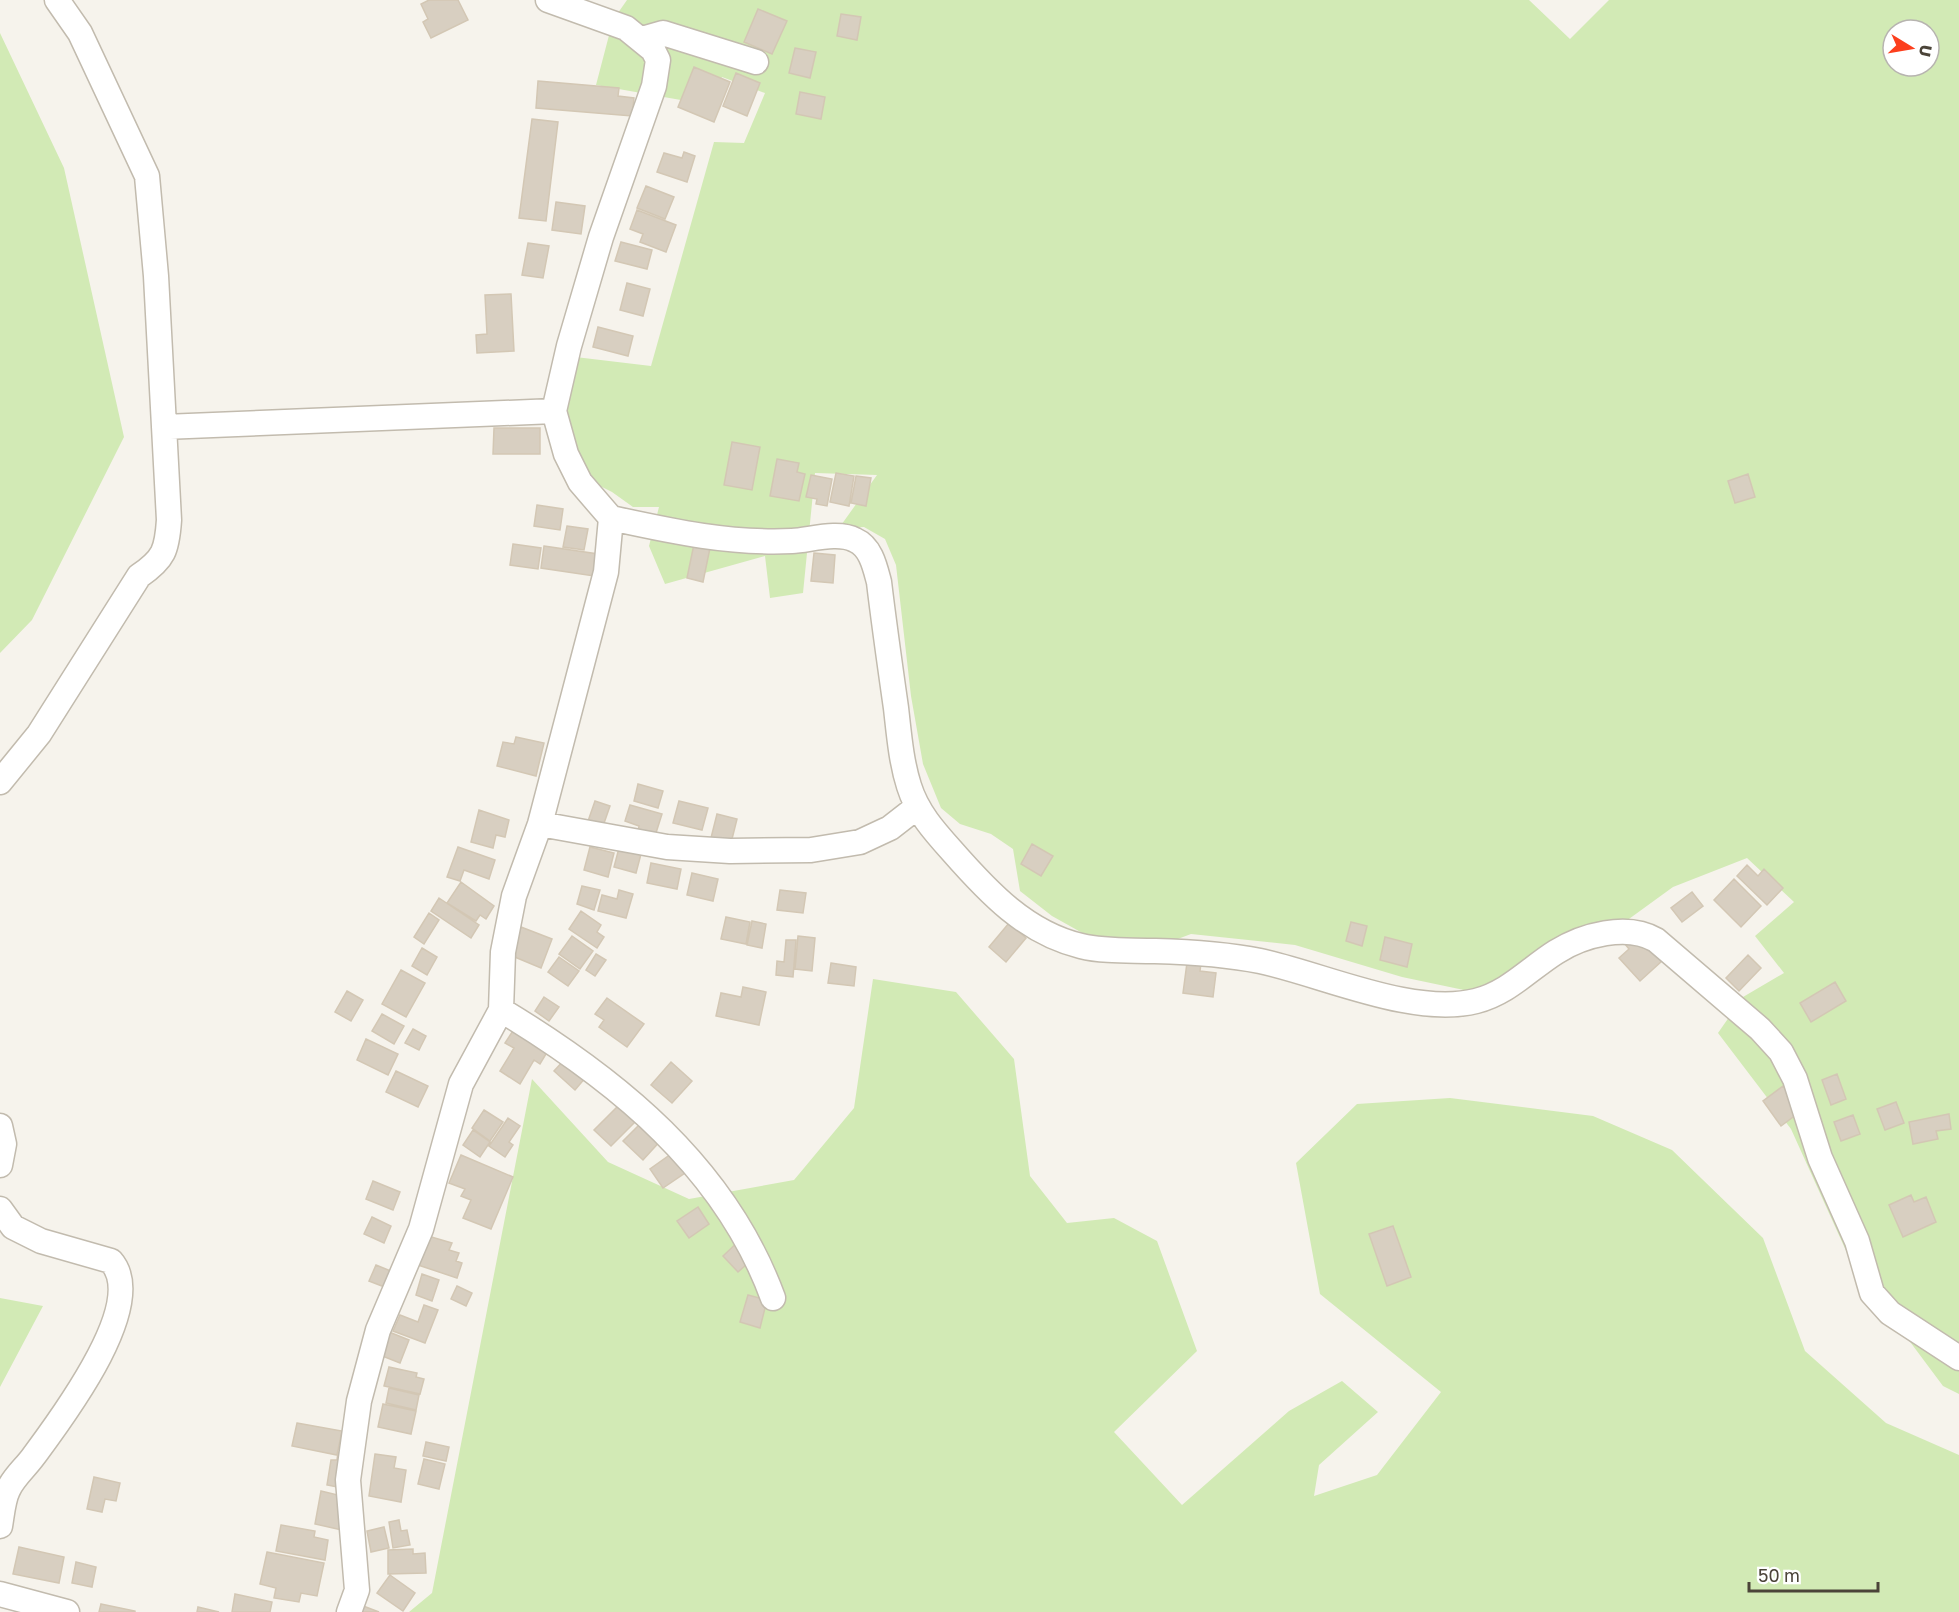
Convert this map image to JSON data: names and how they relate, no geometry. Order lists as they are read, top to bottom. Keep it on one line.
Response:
{"scale_bar":"50 m","north":"right"}
